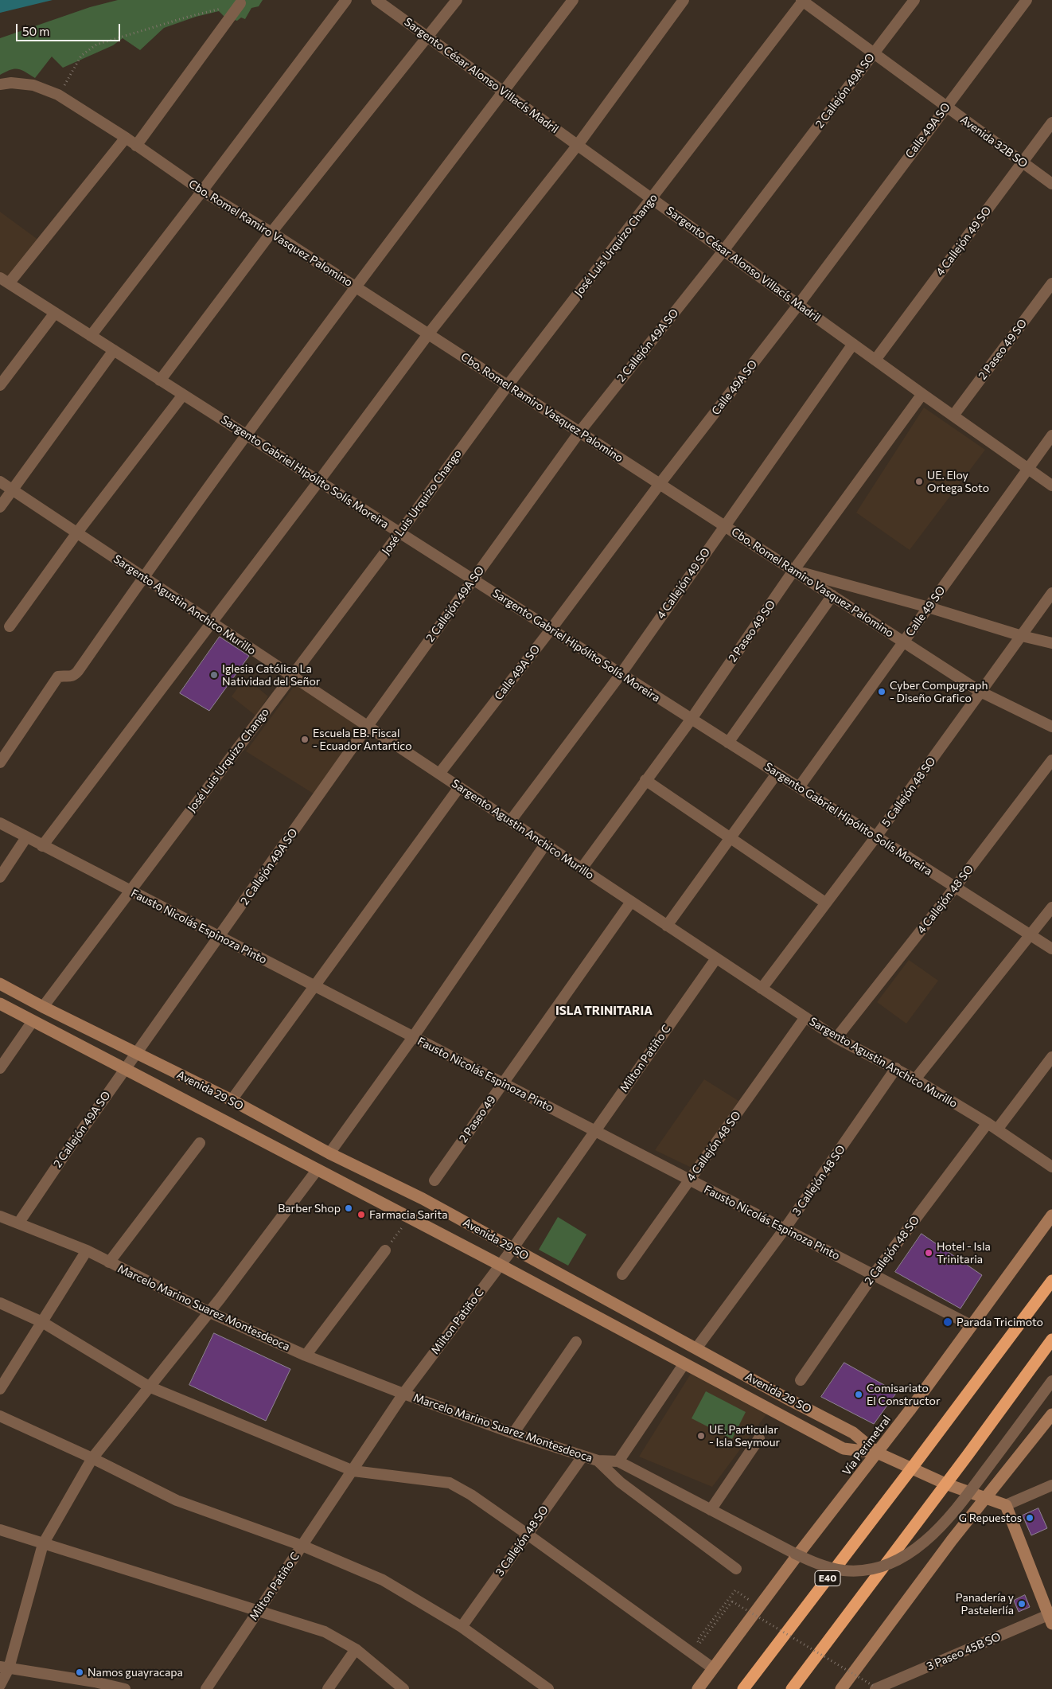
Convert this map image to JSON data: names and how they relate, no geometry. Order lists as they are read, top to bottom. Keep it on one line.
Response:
{"streets":{"highway":["E40"],"street":["Sargento César Alonso Villacís Madril","2 Callejón 49A SO","Calle 49A SO","Avenida 32B SO","Cbo. Romel Ramiro Vasquez Palomino","4 Callejón 49 SO","José Luis Urquizo Chango","2 Paseo 49 SO","Sargento Gabriel Hipólito Solís Moreira","Sargento Agustin Anchico Murillo","Calle 49 SO","5 Callejón 48 SO","4 Callejón 48 SO","Fausto Nicolás Espinoza Pinto","Milton Patiño C","Avenida 29 SO","2 Paseo 49","3 Callejón 48 SO","2 Callejón 48 SO","Marcelo Marino Suarez Montesdeoca","Vía Perimetral","3 Paseo 45B SO"]},"crossings":[["Sargento César Alonso Villacís Madril","2 Callejón 49A SO"],["Sargento César Alonso Villacís Madril","Calle 49A SO"],["Sargento César Alonso Villacís Madril","4 Callejón 49 SO"],["Sargento César Alonso Villacís Madril","José Luis Urquizo Chango"],["Sargento César Alonso Villacís Madril","2 Paseo 49 SO"],["Sargento César Alonso Villacís Madril","Calle 49 SO"],["2 Callejón 49A SO","Avenida 32B SO"],["2 Callejón 49A SO","Cbo. Romel Ramiro Vasquez Palomino"],["2 Callejón 49A SO","Sargento Gabriel Hipólito Solís Moreira"],["2 Callejón 49A SO","Sargento Agustin Anchico Murillo"],["2 Callejón 49A SO","Fausto Nicolás Espinoza Pinto"],["2 Callejón 49A SO","Avenida 29 SO"],["2 Callejón 49A SO","Marcelo Marino Suarez Montesdeoca"],["Calle 49A SO","Avenida 32B SO"],["Calle 49A SO","Cbo. Romel Ramiro Vasquez Palomino"],["Calle 49A SO","Sargento Gabriel Hipólito Solís Moreira"],["Calle 49A SO","Sargento Agustin Anchico Murillo"],["Avenida 32B SO","4 Callejón 49 SO"],["Avenida 32B SO","José Luis Urquizo Chango"],["Cbo. Romel Ramiro Vasquez Palomino","4 Callejón 49 SO"],["Cbo. Romel Ramiro Vasquez Palomino","José Luis Urquizo Chango"],["Cbo. Romel Ramiro Vasquez Palomino","2 Paseo 49 SO"],["Cbo. Romel Ramiro Vasquez Palomino","Calle 49 SO"],["Cbo. Romel Ramiro Vasquez Palomino","5 Callejón 48 SO"],["4 Callejón 49 SO","Sargento Gabriel Hipólito Solís Moreira"],["4 Callejón 49 SO","Sargento Agustin Anchico Murillo"],["José Luis Urquizo Chango","Sargento Gabriel Hipólito Solís Moreira"],["José Luis Urquizo Chango","Sargento Agustin Anchico Murillo"],["José Luis Urquizo Chango","Fausto Nicolás Espinoza Pinto"],["José Luis Urquizo Chango","Avenida 29 SO"],["2 Paseo 49 SO","Sargento Gabriel Hipólito Solís Moreira"],["2 Paseo 49 SO","Sargento Agustin Anchico Murillo"],["Sargento Gabriel Hipólito Solís Moreira","Calle 49 SO"],["Sargento Gabriel Hipólito Solís Moreira","5 Callejón 48 SO"],["Sargento Gabriel Hipólito Solís Moreira","4 Callejón 48 SO"],["Sargento Agustin Anchico Murillo","5 Callejón 48 SO"],["Sargento Agustin Anchico Murillo","4 Callejón 48 SO"],["Sargento Agustin Anchico Murillo","Milton Patiño C"],["Sargento Agustin Anchico Murillo","2 Paseo 49"],["Sargento Agustin Anchico Murillo","3 Callejón 48 SO"],["Sargento Agustin Anchico Murillo","2 Callejón 48 SO"],["4 Callejón 48 SO","Fausto Nicolás Espinoza Pinto"],["Fausto Nicolás Espinoza Pinto","Milton Patiño C"],["Fausto Nicolás Espinoza Pinto","2 Paseo 49"],["Fausto Nicolás Espinoza Pinto","3 Callejón 48 SO"],["Fausto Nicolás Espinoza Pinto","2 Callejón 48 SO"],["Fausto Nicolás Espinoza Pinto","Vía Perimetral"],["Milton Patiño C","Avenida 29 SO"],["Milton Patiño C","Marcelo Marino Suarez Montesdeoca"],["Avenida 29 SO","3 Callejón 48 SO"],["Avenida 29 SO","Vía Perimetral"],["Avenida 29 SO","E40"],["3 Callejón 48 SO","Marcelo Marino Suarez Montesdeoca"]],"districts":["ISLA TRINITARIA"],"places":["UE. Eloy Ortega Soto","Iglesia Católica La Natividad del Señor","Cyber Compugraph - Diseño Grafico","Escuela EB. Fiscal - Ecuador Antartico","Barber Shop","Farmacia Sarita","Hotel - Isla Trinitaria","Parada Tricimoto","Comisariato El Constructor","UE. Particular - Isla Seymour","G Repuestos","Panadería y Pastelerlía","Namos guayracapa"],"scale_bar":"50 m"}
